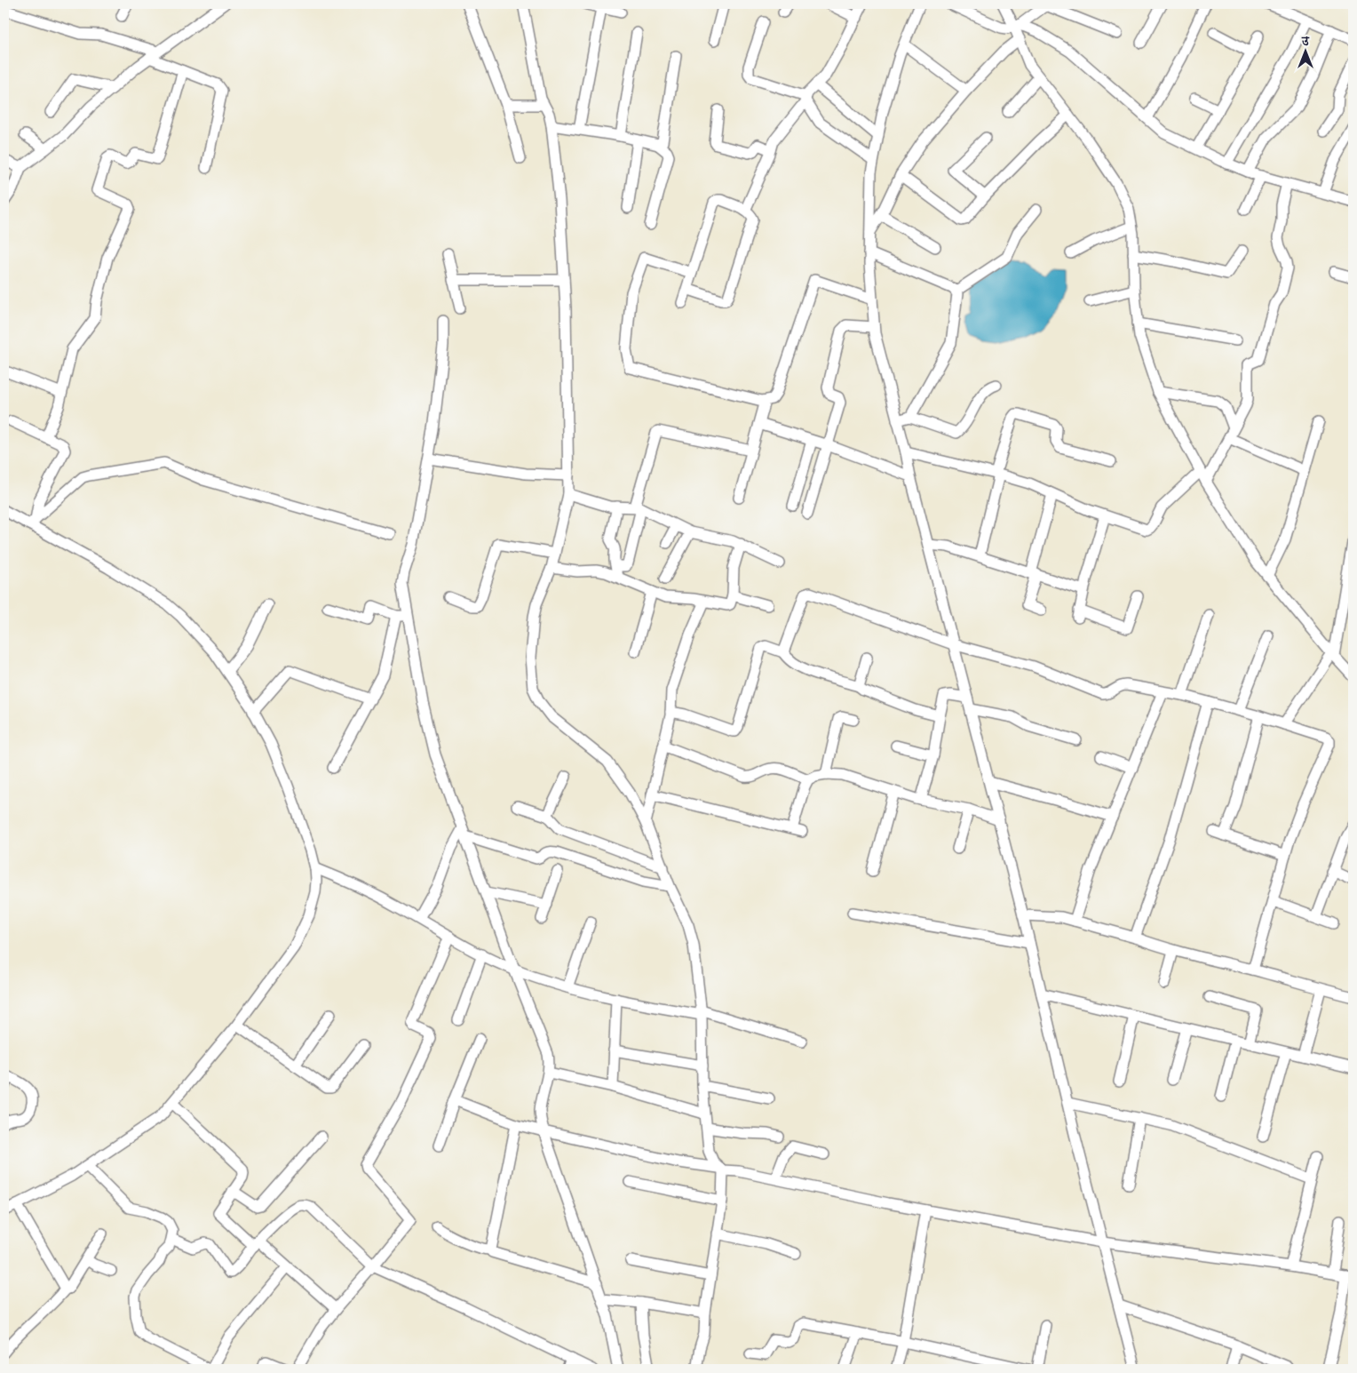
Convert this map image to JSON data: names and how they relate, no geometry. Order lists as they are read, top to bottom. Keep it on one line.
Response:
{"north":"top"}
